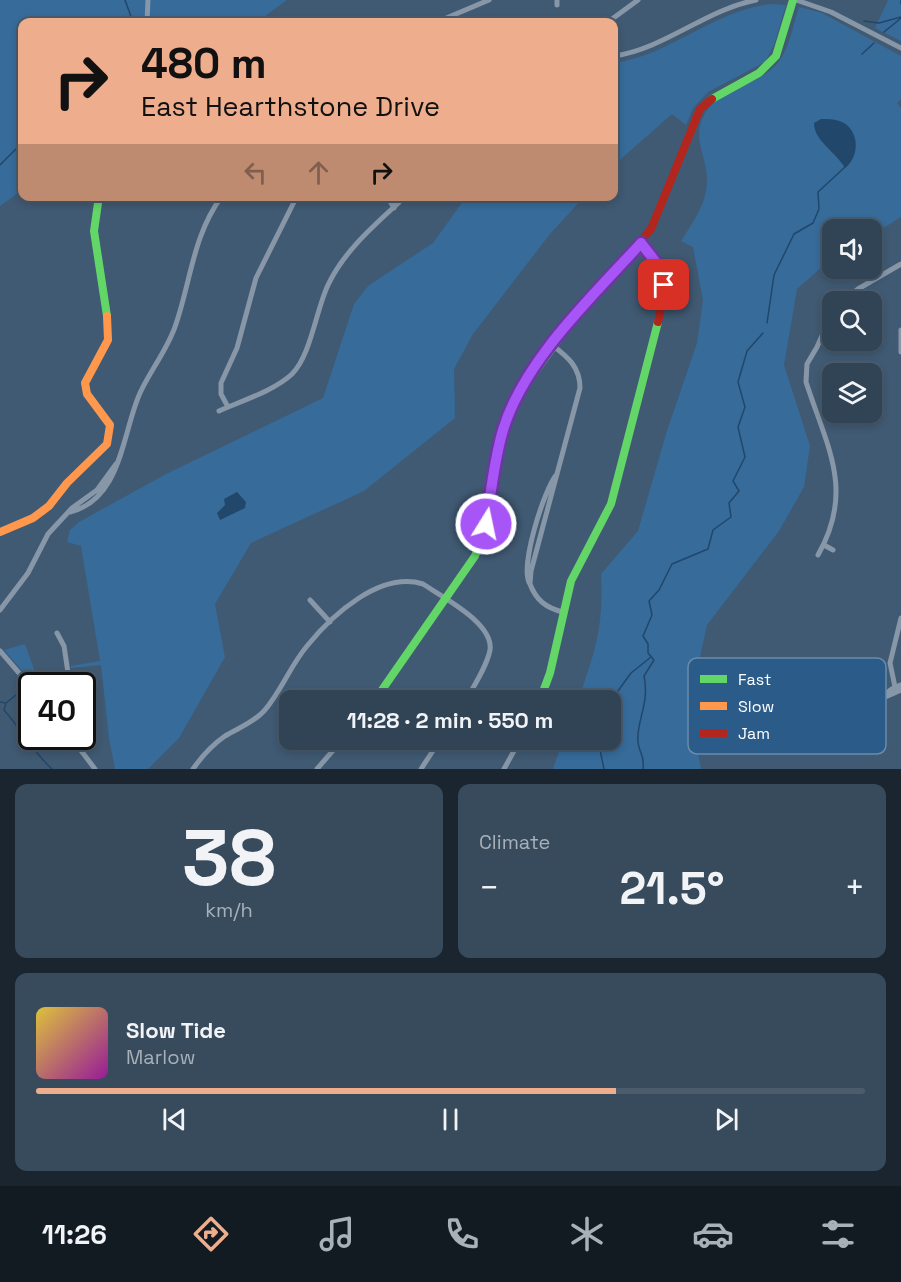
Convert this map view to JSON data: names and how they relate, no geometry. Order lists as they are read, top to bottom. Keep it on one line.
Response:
{"legend":["Fast","Slow","Jam"],"page":{"turn":["480 m","East Hearthstone Drive"],"limit":"40","trip":"11:28 · 2 min · 550 m","tile":[["38","km/h"],"Climate"],"heat":["−","21.5°","+"],"song":["Slow Tide","Marlow"],"tabs":"11:26"}}
